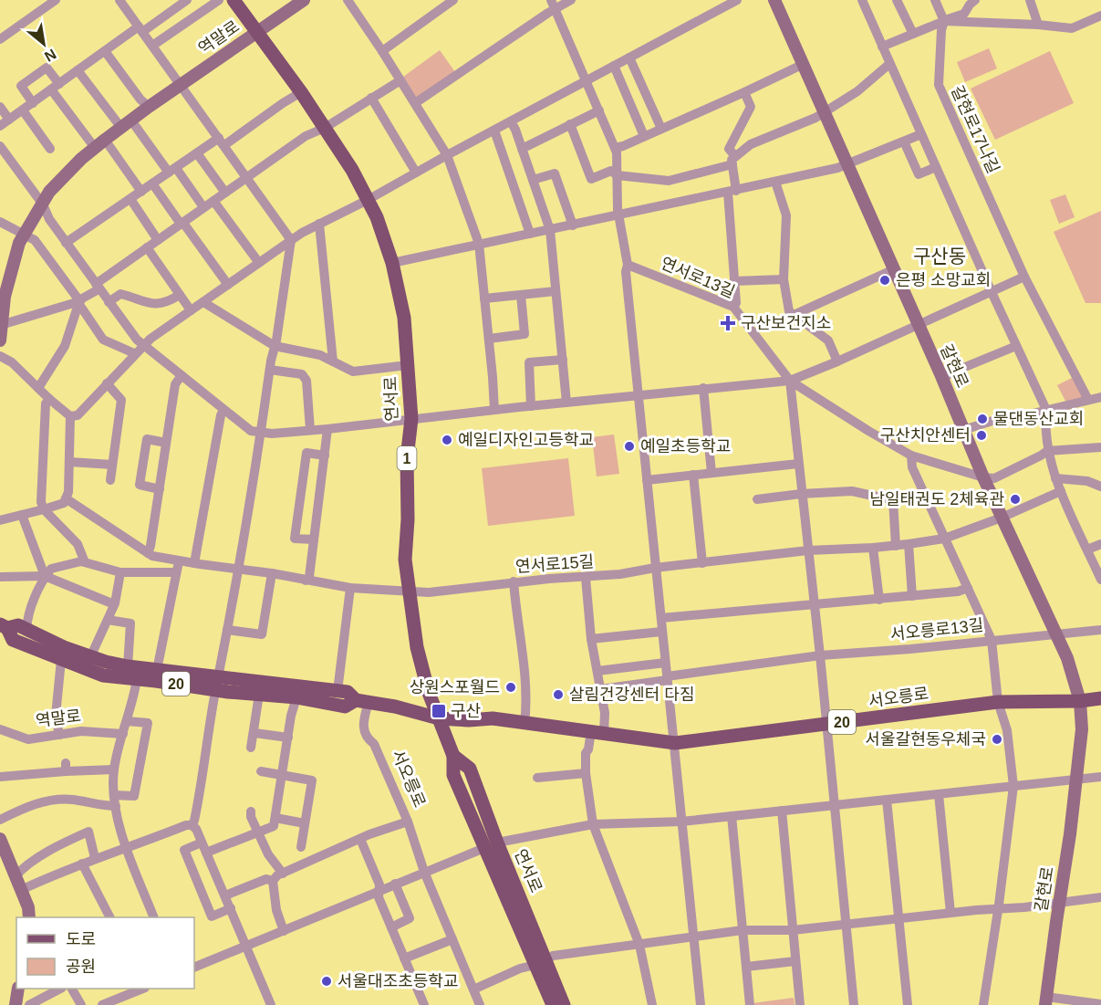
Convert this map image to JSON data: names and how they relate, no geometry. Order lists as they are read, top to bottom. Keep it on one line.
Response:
{"streets":{"main road":["역말로","갈현로","연서로","1","20","서오릉로"],"street":["갈현로17나길","연서로13길","연서로15길","서오릉로13길"]},"crossings":[["역말로","연서로"],["갈현로","연서로15길"],["갈현로","서오릉로13길"],["갈현로","서오릉로"],["연서로","연서로15길"],["연서로","서오릉로"]],"districts":["구산동"],"places":{"other":["은평 소망교회","물댄동산교회","구산치안센터","예일디자인고등학교","예일초등학교","남일태권도 2체육관","상원스포월드","살림건강센터 다짐","서울갈현동우체국","서울대조초등학교"],"health":["구산보건지소"],"transit":["구산"]},"legend":["도로","공원"],"north":"bottom right"}
